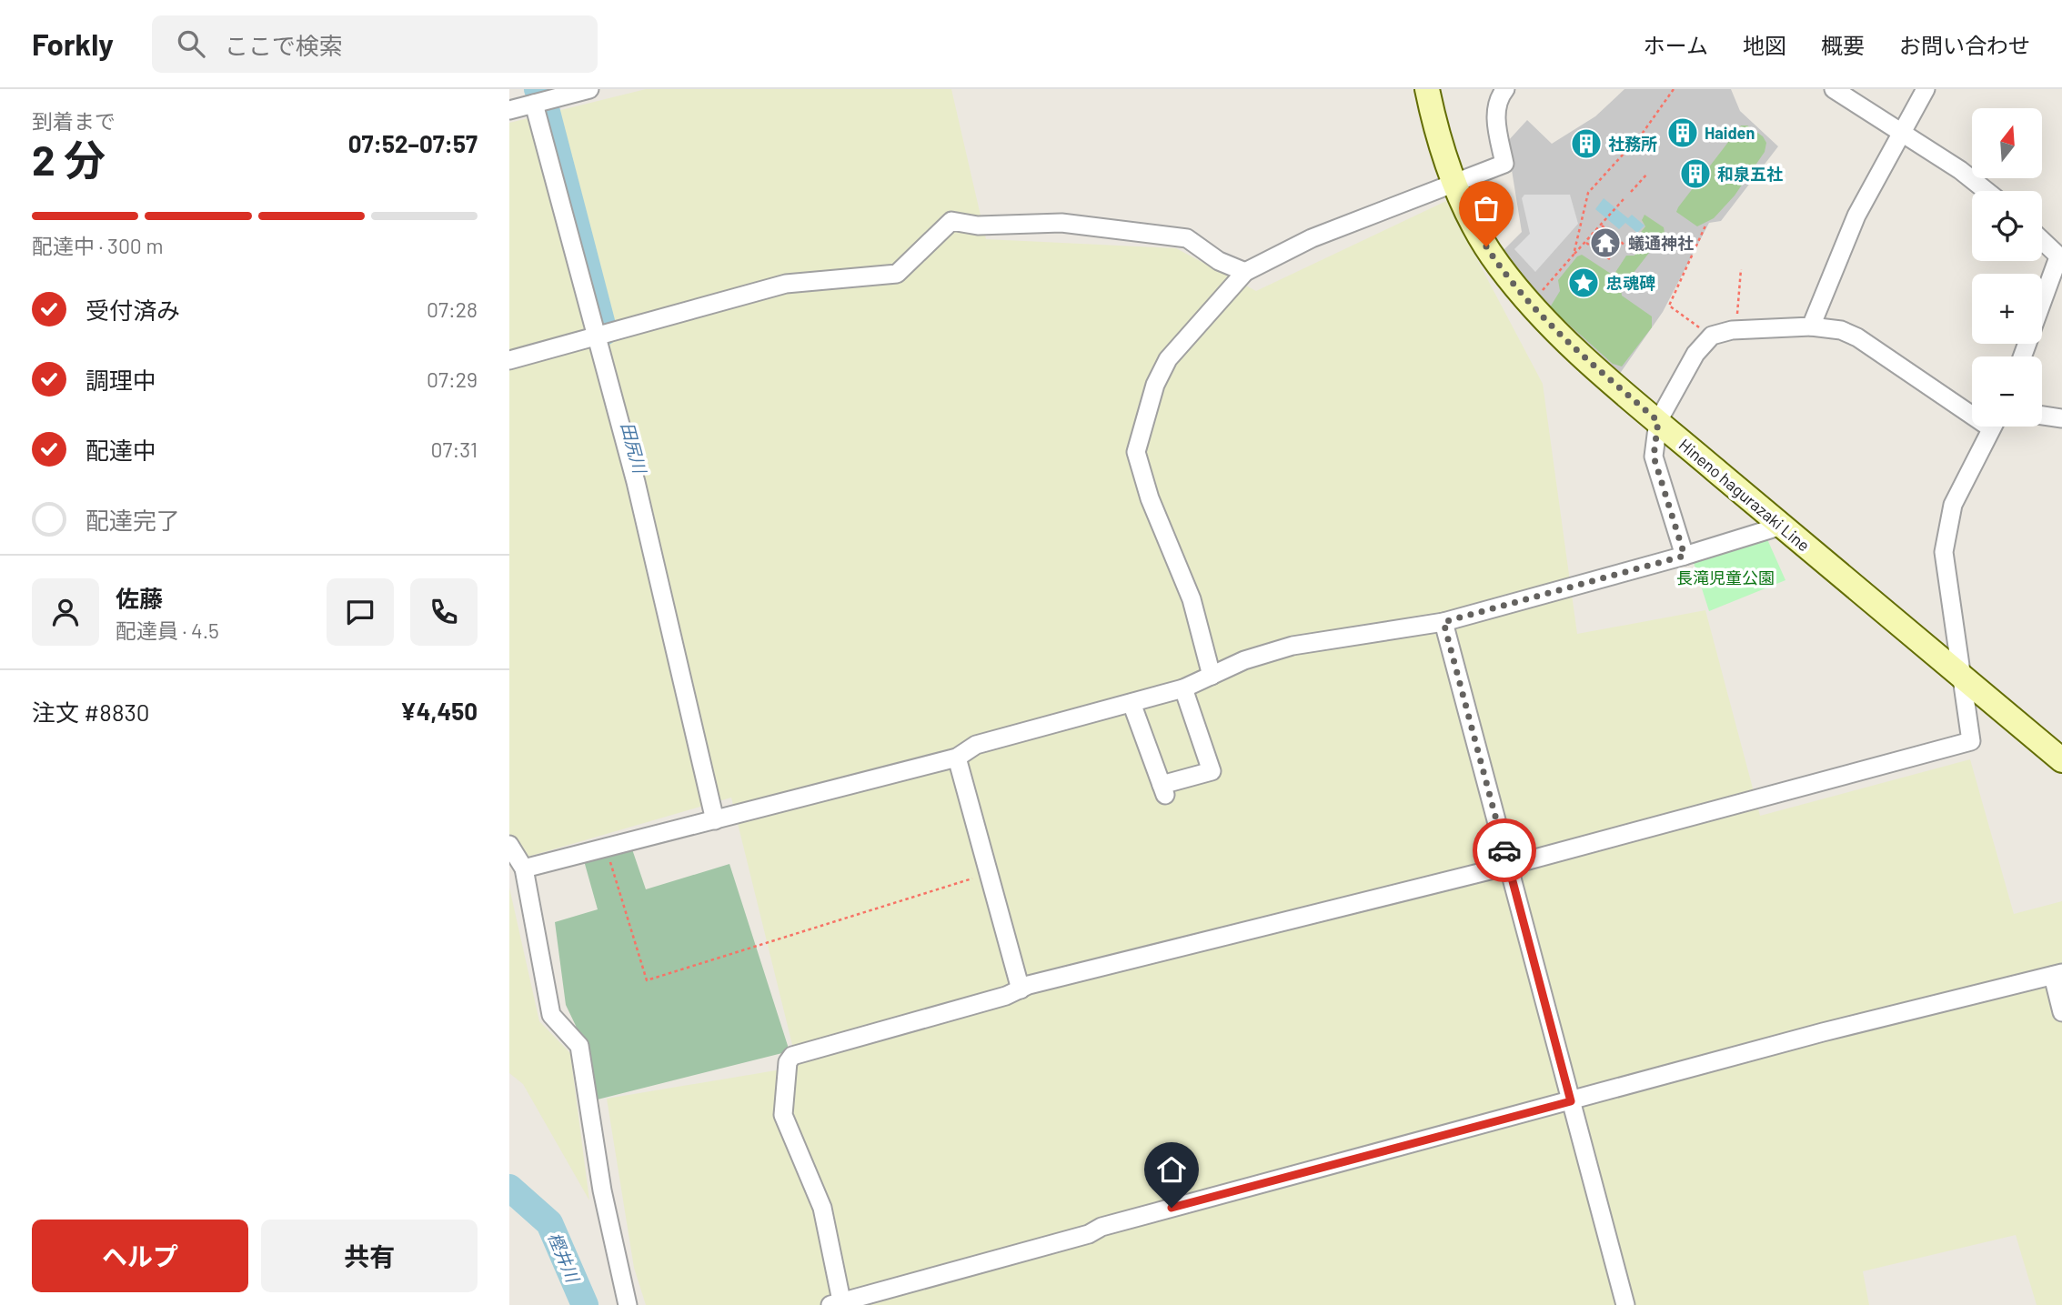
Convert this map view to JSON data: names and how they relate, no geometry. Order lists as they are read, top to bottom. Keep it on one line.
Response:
{"streets":{"main road":["Hineno hagurazaki Line"]},"water":["田尻川","樫井川"],"parks":["長滝児童公園"],"places":{"building":["Haiden","社務所","和泉五社"],"temple":["蟻通神社"],"place":["忠魂碑"]},"north":"top","page":{"header":"Forkly","search":"ここで検索","nav":["ホーム","地図","概要","お問い合わせ"],"heading":["2 分","到着まで","07:52–07:57"],"panel":["佐藤","配達員 · 4.5","注文 #8830","¥4,450"],"map_buttons":["+","−"],"bar":"配達中 · 300 m","list":[["受付済み","07:28"],["調理中","07:29"],["配達中","07:31"],"配達完了"],"buttons":["ヘルプ","共有"]}}
